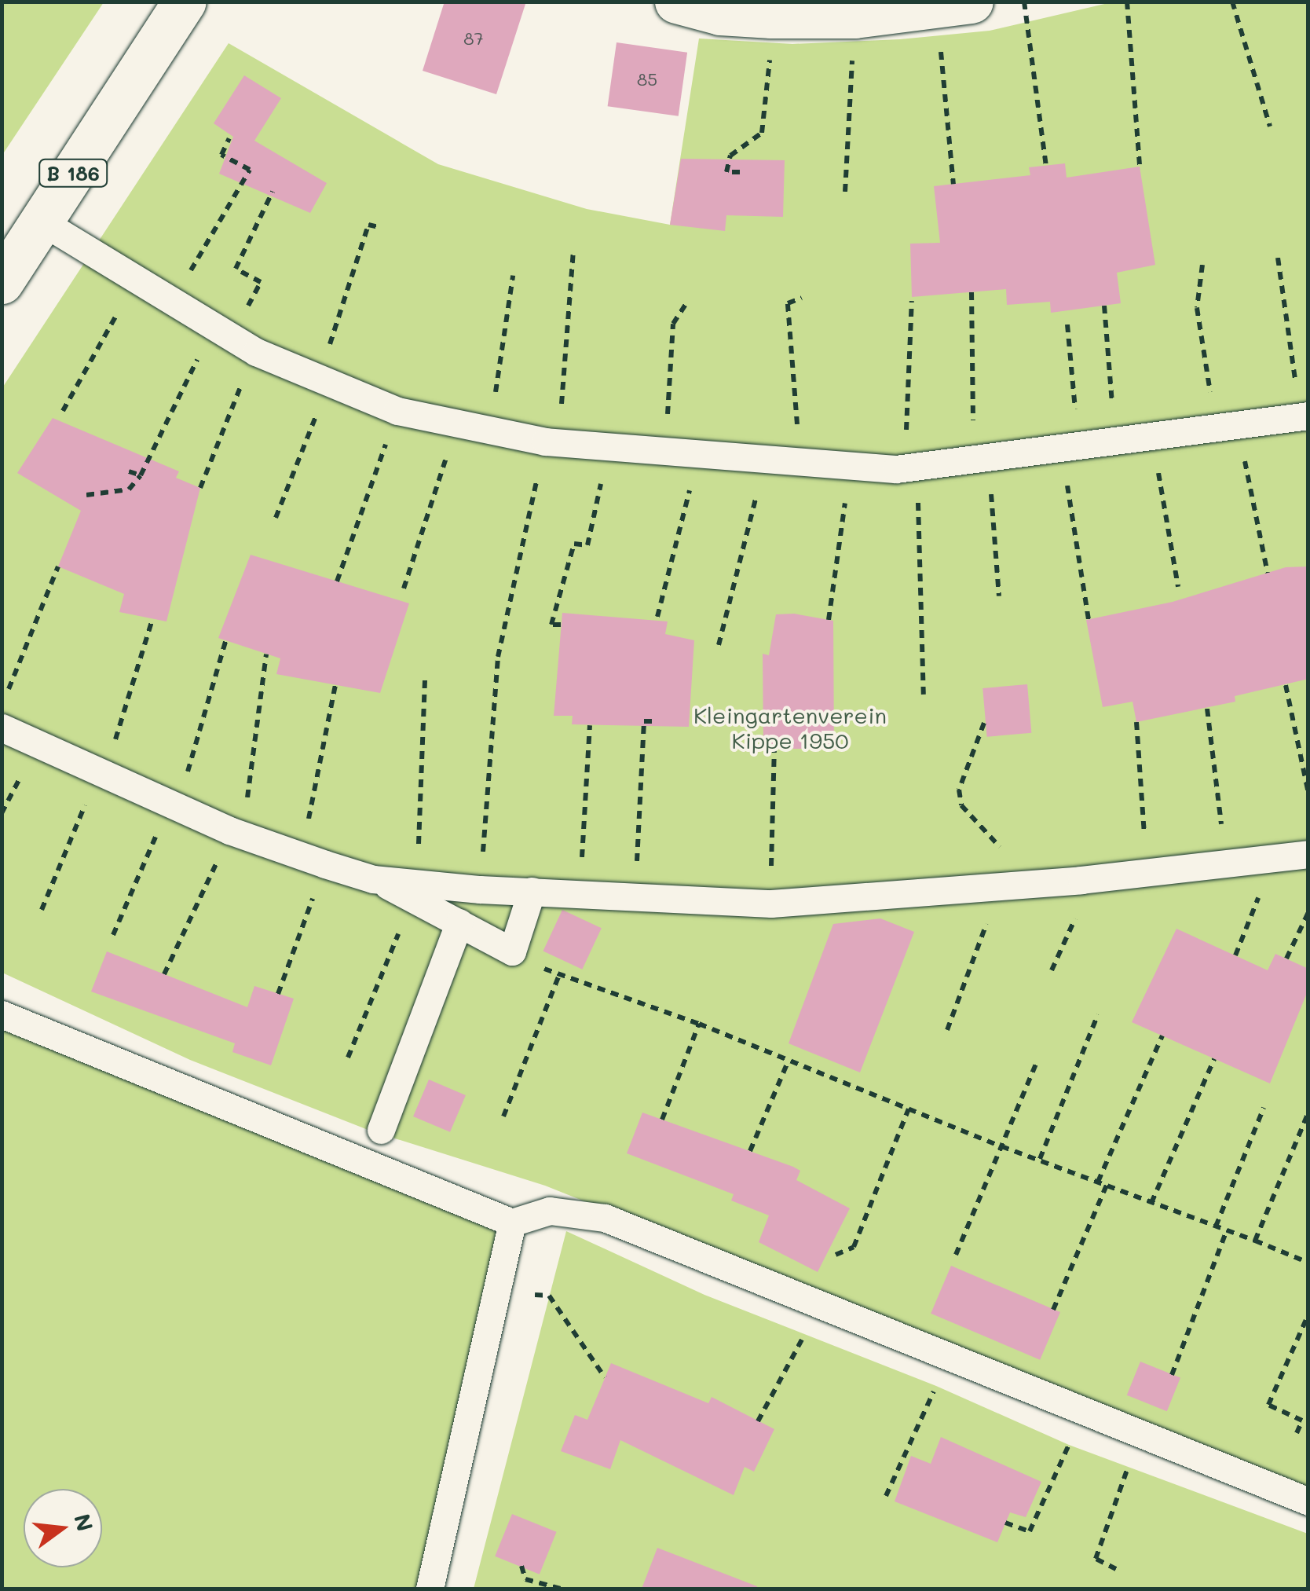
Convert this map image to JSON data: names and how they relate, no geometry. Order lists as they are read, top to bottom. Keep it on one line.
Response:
{"streets":{"main road":["B 186"]},"parks":["Kleingartenverein Kippe 1950"],"house_numbers":["87","85"],"north":"right"}
